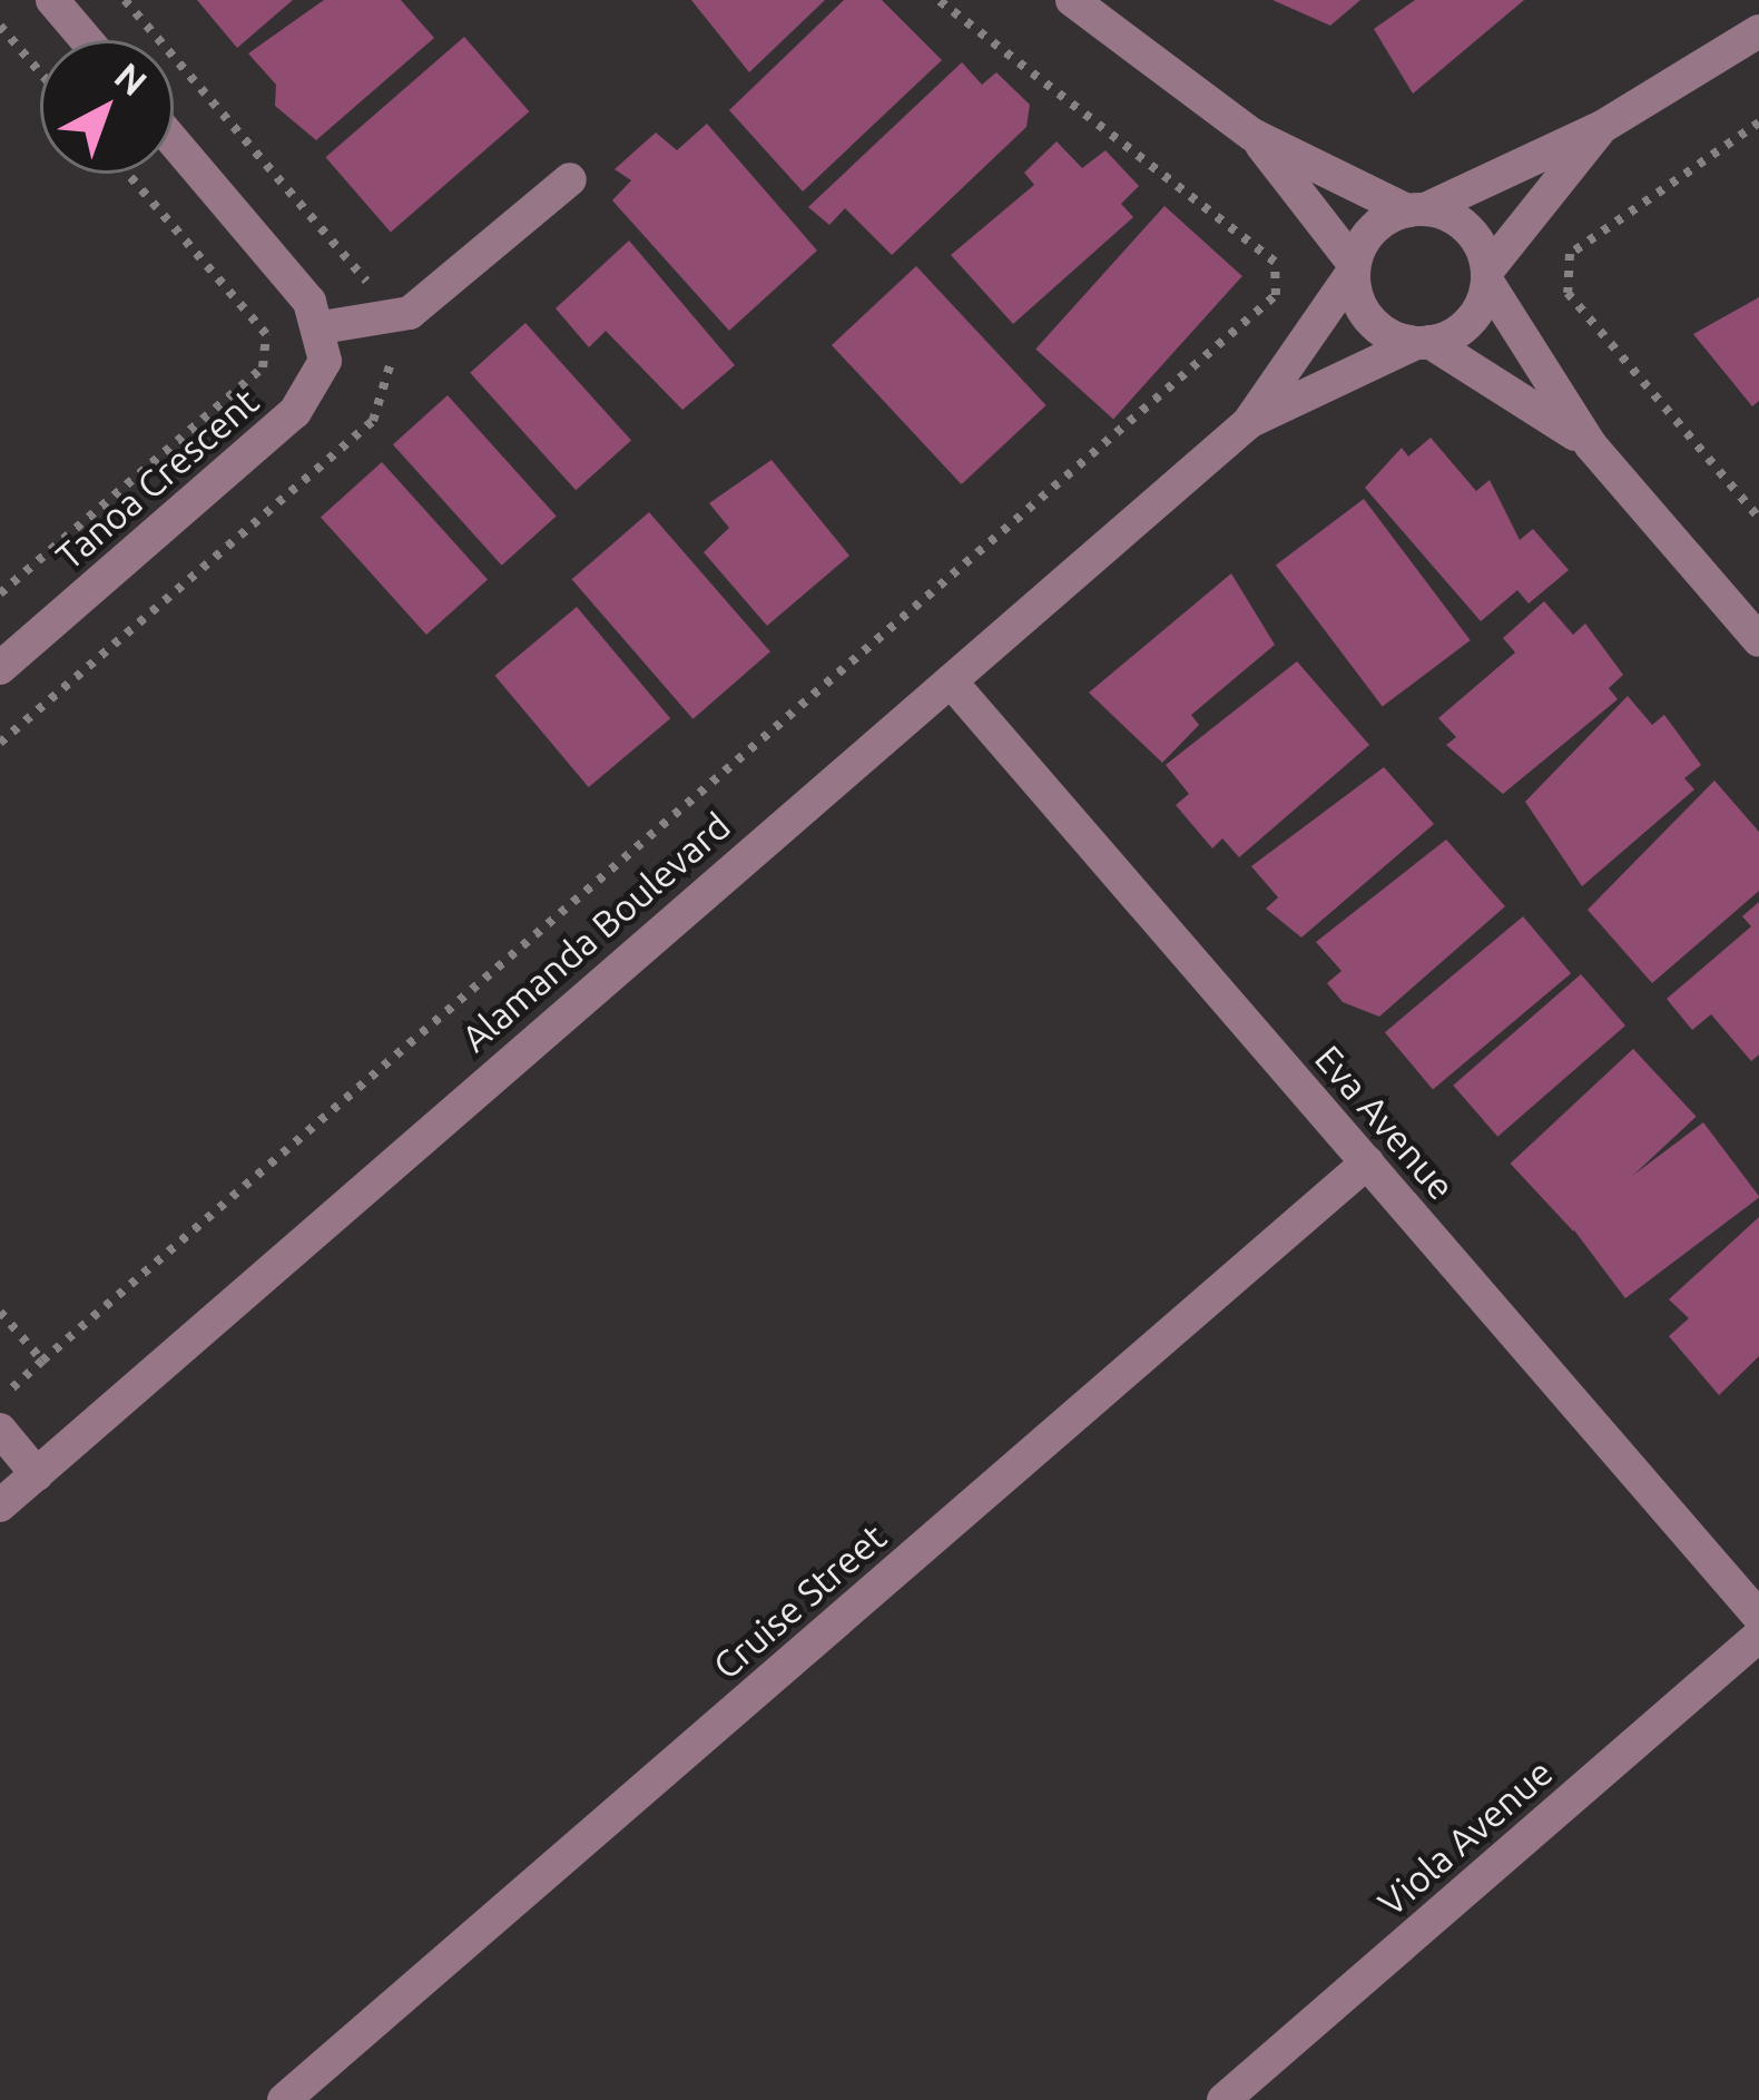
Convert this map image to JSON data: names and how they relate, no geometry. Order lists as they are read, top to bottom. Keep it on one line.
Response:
{"streets":{"street":["Tanoa Crescent","Alamanda Boulevard","Eva Avenue","Cruise Street","Viola Avenue"]},"crossings":[["Alamanda Boulevard","Eva Avenue"],["Eva Avenue","Cruise Street"]],"north":"top right"}
